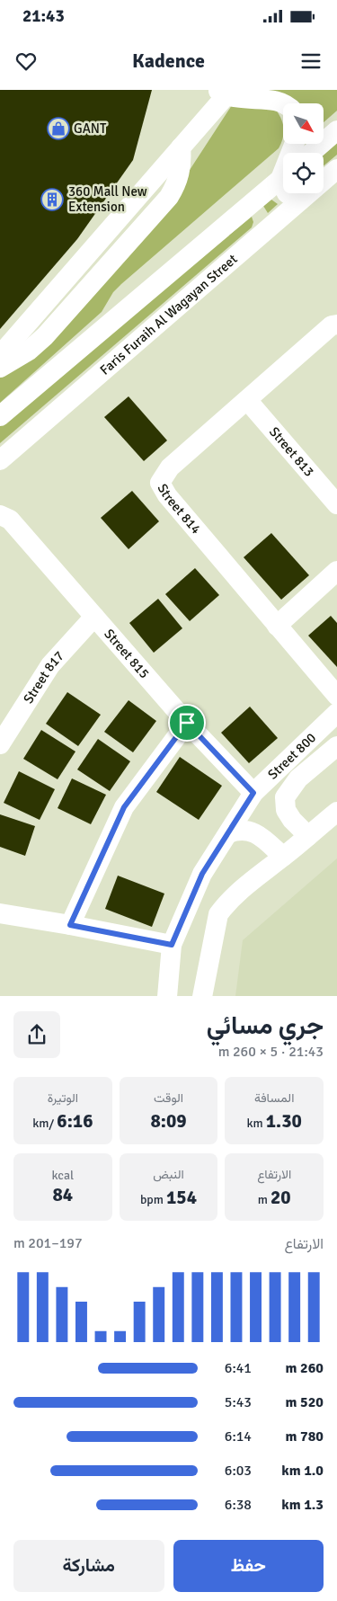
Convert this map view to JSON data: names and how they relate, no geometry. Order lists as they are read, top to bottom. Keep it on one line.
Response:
{"streets":{"street":["Faris Furaih Al Wagayan Street","Street 813","Street 814","Street 815","Street 817","Street 800"]},"crossings":[["Street 813","Street 814"],["Street 815","Street 817"],["Street 815","Street 800"]],"places":{"shop":["GANT"],"building":["360 Mall New Extension"]},"north":"bottom right","page":{"status":"21:43","header":"Kadence","heading":["جري مسائي","21:43 · 5 × 260 m"],"stats":[["المسافة","1.30 km"],["الوقت","8:09"],["الوتيرة","6:16 /km"],["الارتفاع","20 m"],["النبض","154 bpm"],["kcal","84"]],"chart":["الارتفاع","197–201 m"],"list":[{"name":"260 m","note":"6:41"},{"name":"520 m","note":"5:43"},{"name":"780 m","note":"6:14"},{"name":"1.0 km","note":"6:03"},{"name":"1.3 km","note":"6:38"}],"buttons":["حفظ","مشاركة"]}}
